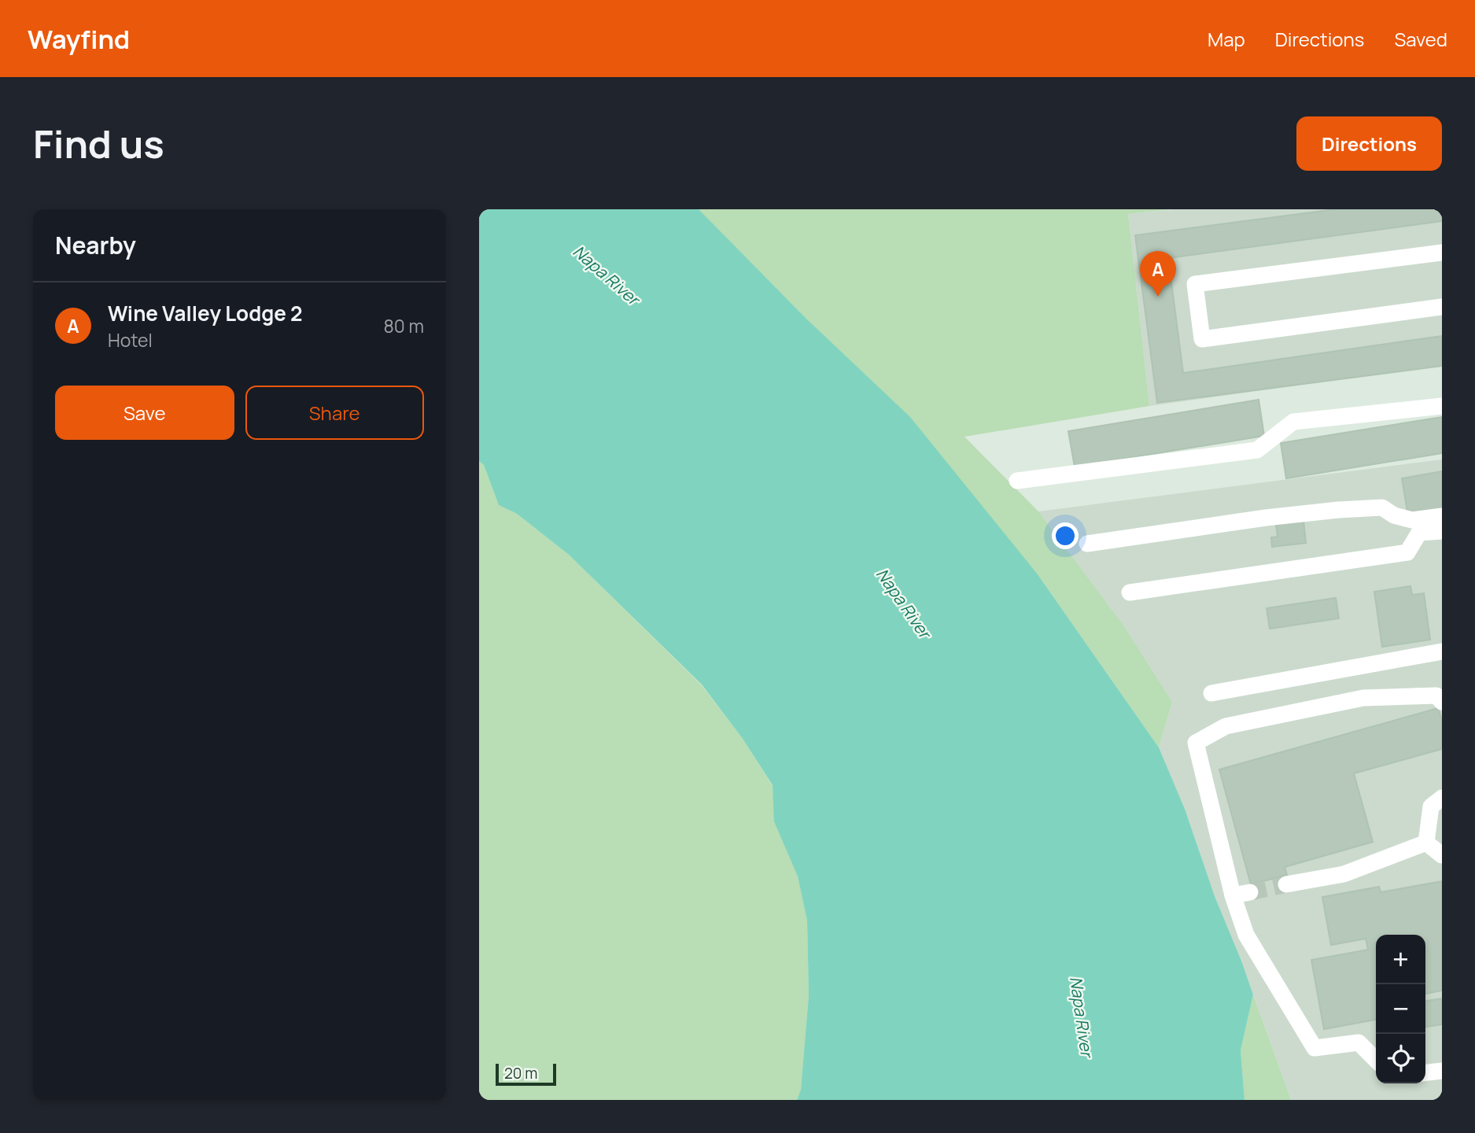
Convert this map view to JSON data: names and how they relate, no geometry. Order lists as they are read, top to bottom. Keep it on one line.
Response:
{"water":["Napa River"],"scale_bar":"20 m","page":{"header":"Wayfind","nav":["Map","Directions","Saved"],"buttons":["Directions",["Save","Share"]],"title":"Find us","heading":"Nearby","pins":"A","list":[{"mark":"A","name":"Wine Valley Lodge 2","note":"Hotel","value":"80 m"}],"map_buttons":["+","−"],"scale":"20 m"}}
